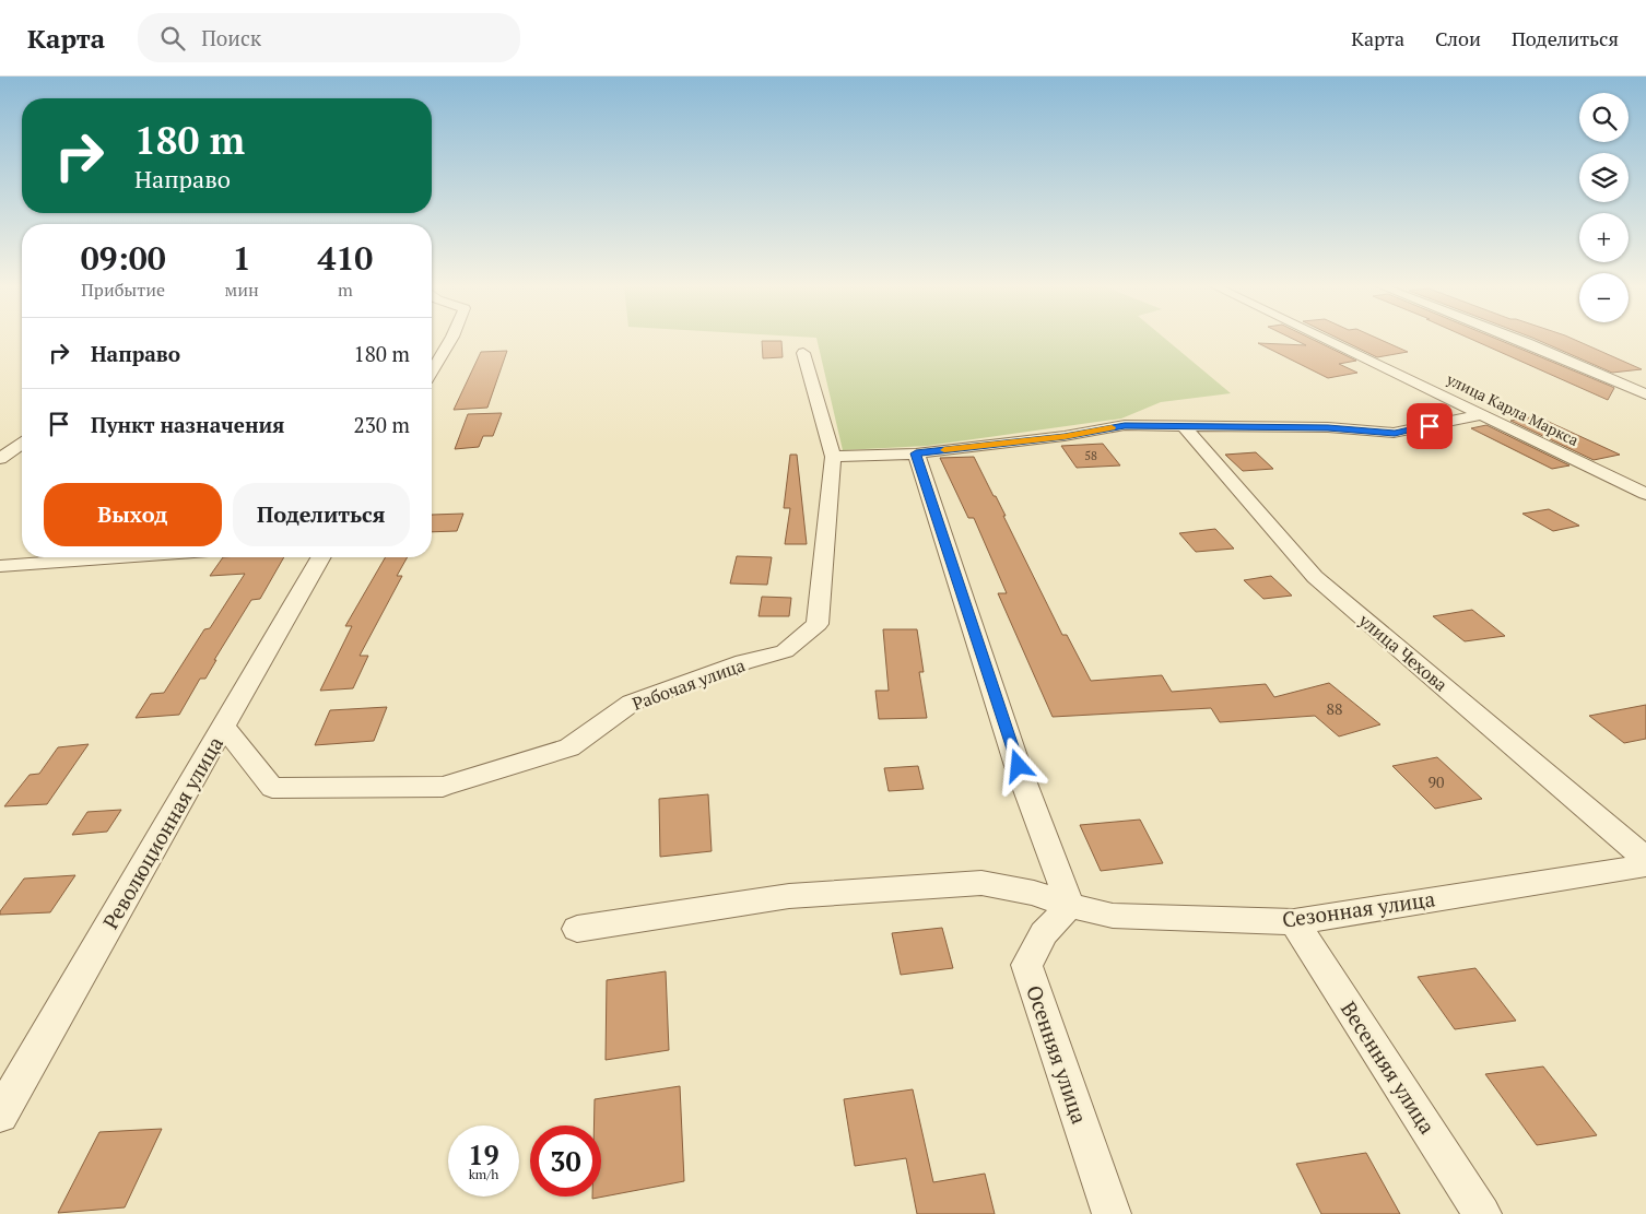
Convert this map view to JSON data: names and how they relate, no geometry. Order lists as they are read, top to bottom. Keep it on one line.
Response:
{"streets":{"street":["улица Карла Маркса","улица Чехова","Рабочая улица","Революционная улица","Сезонная улица","Осенняя улица","Весенняя улица"]},"crossings":[["Рабочая улица","Революционная улица"],["Сезонная улица","Осенняя улица"],["Сезонная улица","Весенняя улица"]],"house_numbers":["58","88","90"],"page":{"header":"Карта","search":"Поиск","nav":["Карта","Слои","Поделиться"],"map_buttons":["+","−"],"turn":["180 m","Направо"],"eta":["09:00","Прибытие","1","мин","410","m"],"list":[{"name":"Направо","value":"180 m"},{"name":"Пункт назначения","value":"230 m"}],"buttons":["Выход","Поделиться"],"speed":"19 km/h","limit":"30"}}
